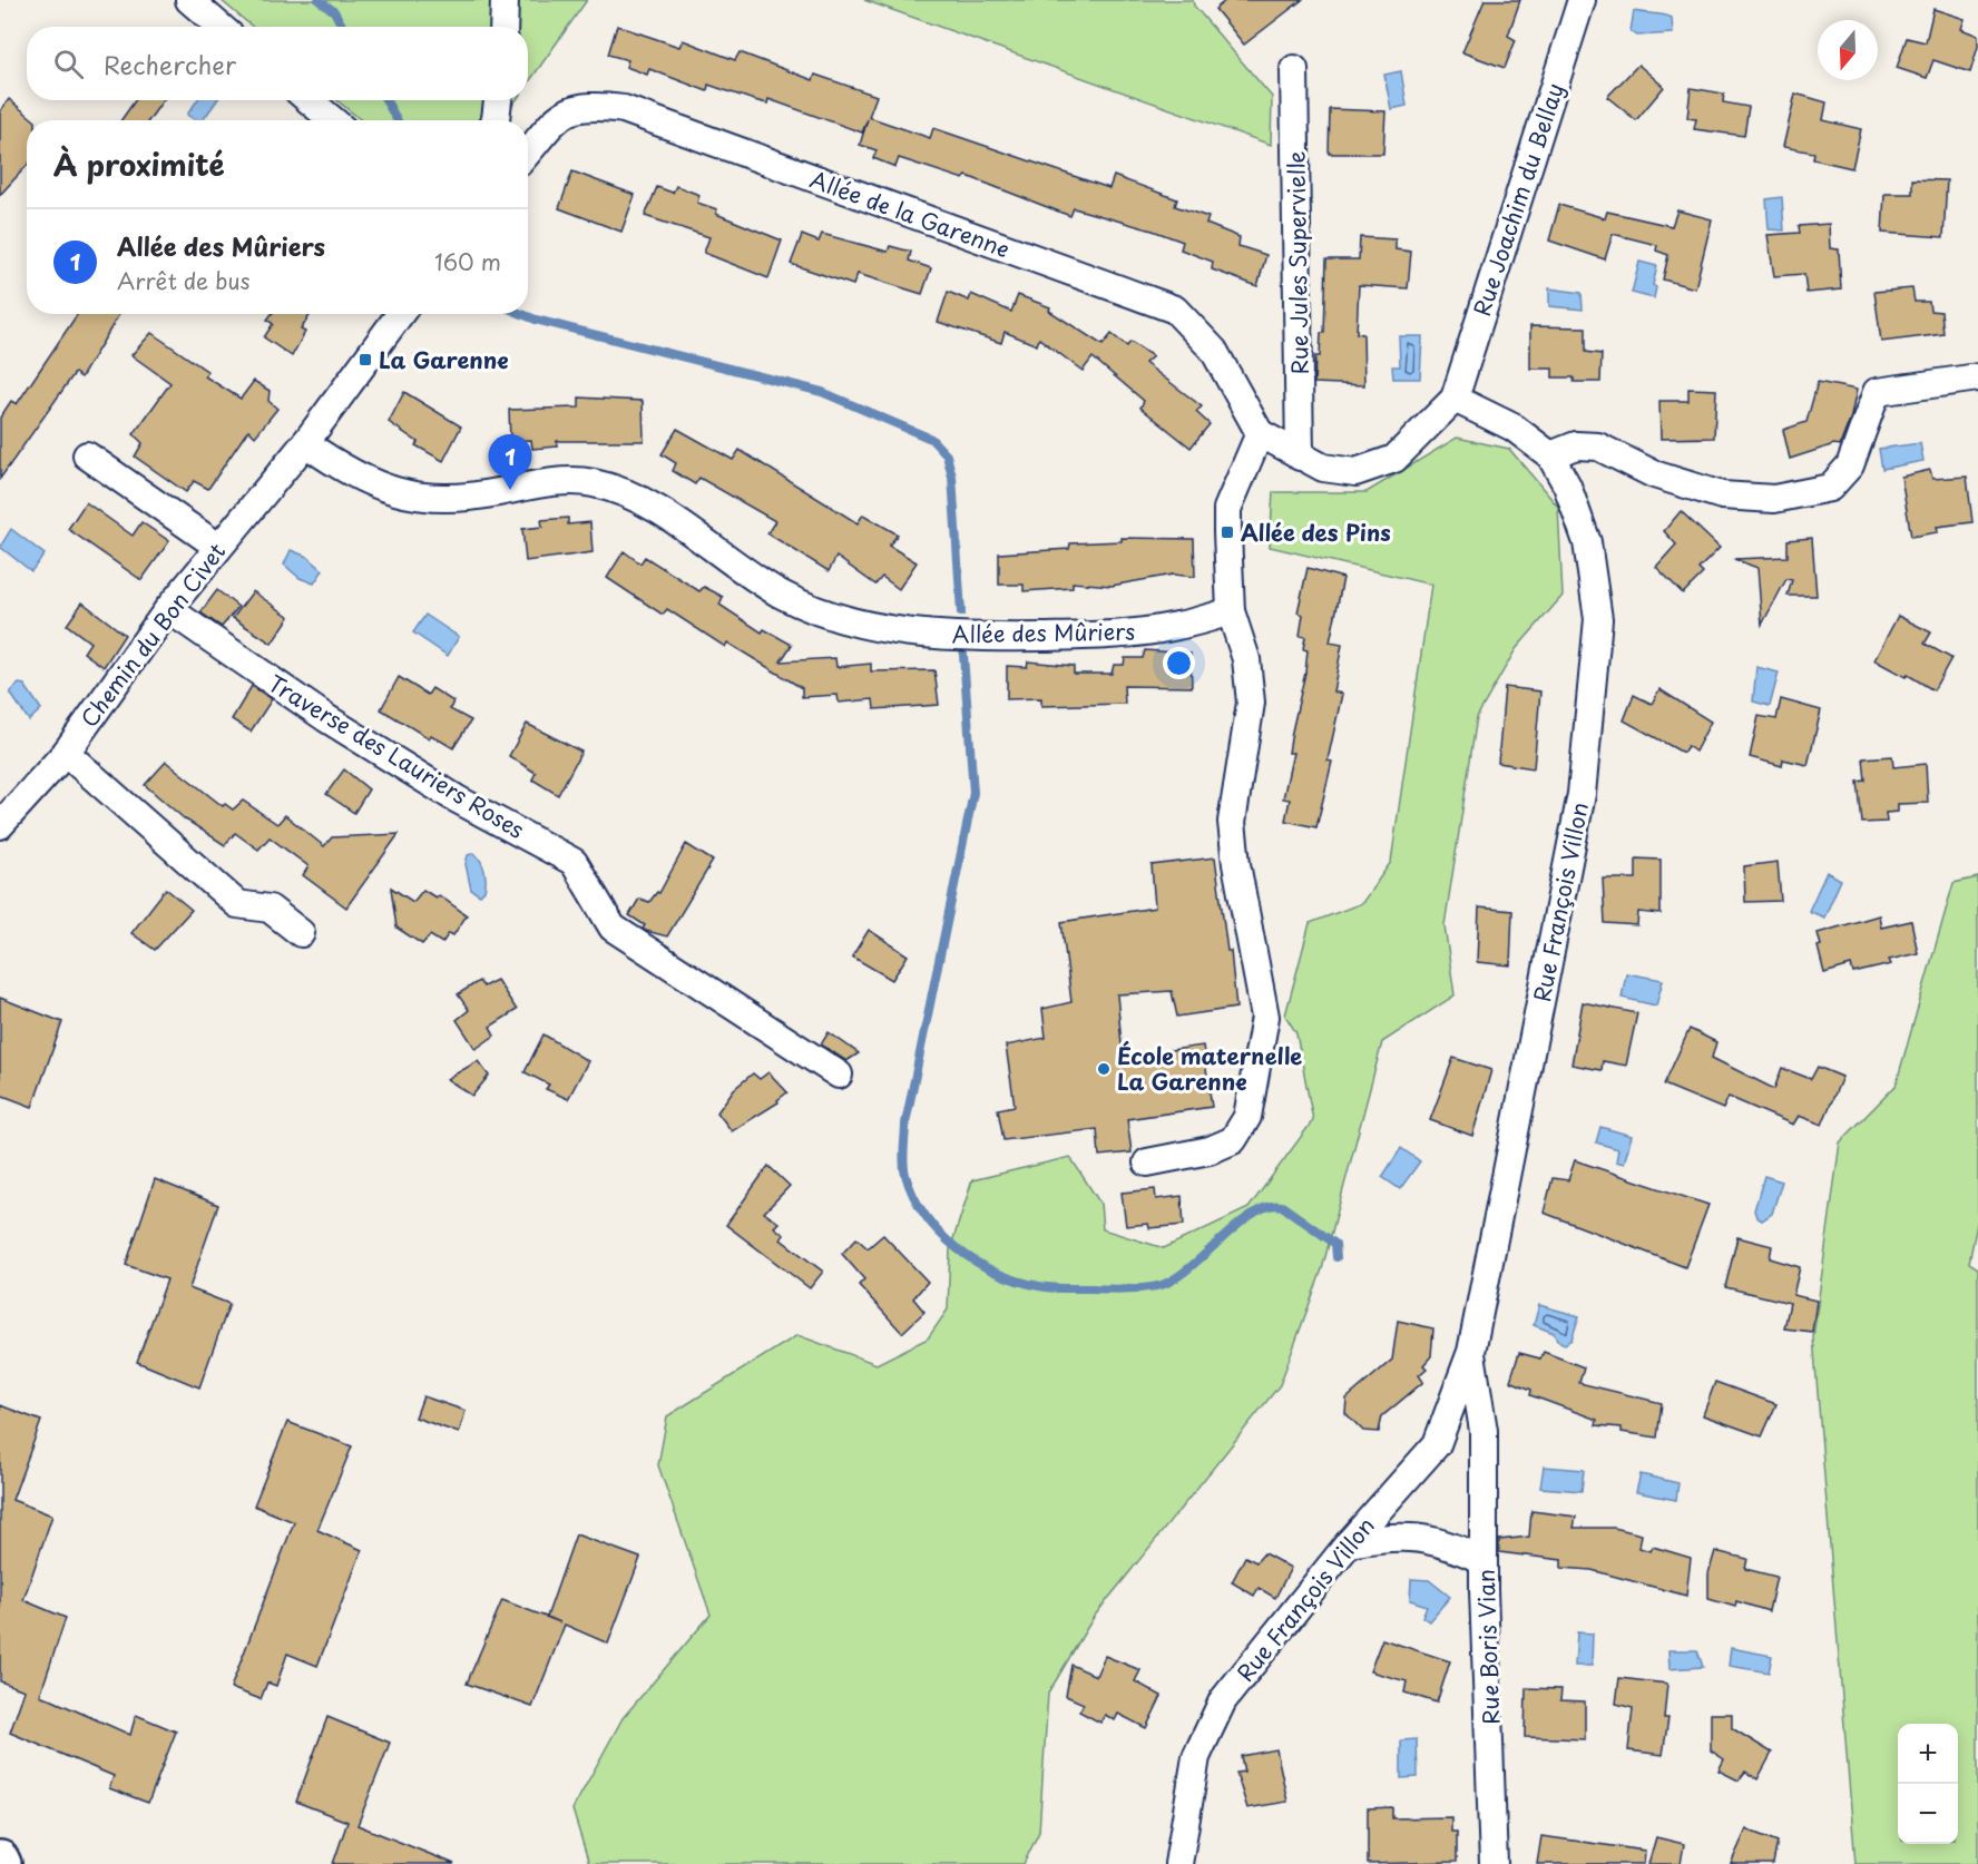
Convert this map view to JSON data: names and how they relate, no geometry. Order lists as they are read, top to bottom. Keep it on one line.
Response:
{"streets":{"street":["Rue Joachim du Bellay","Allée de la Garenne","Rue Jules Supervielle","Allée des Mûriers","Chemin du Bon Civet","Traverse des Lauriers Roses","Rue François Villon","Rue Boris Vian"]},"crossings":[["Allée des Mûriers","Chemin du Bon Civet"],["Chemin du Bon Civet","Traverse des Lauriers Roses"],["Rue François Villon","Rue Boris Vian"]],"places":{"transit":["La Garenne","Allée des Pins"],"other":["École maternelle La Garenne"]},"north":"bottom","page":{"search":"Rechercher","heading":"À proximité","list":[{"mark":"1","name":"Allée des Mûriers","note":"Arrêt de bus","value":"160 m"}],"pins":"1","map_buttons":["+","−"]}}
